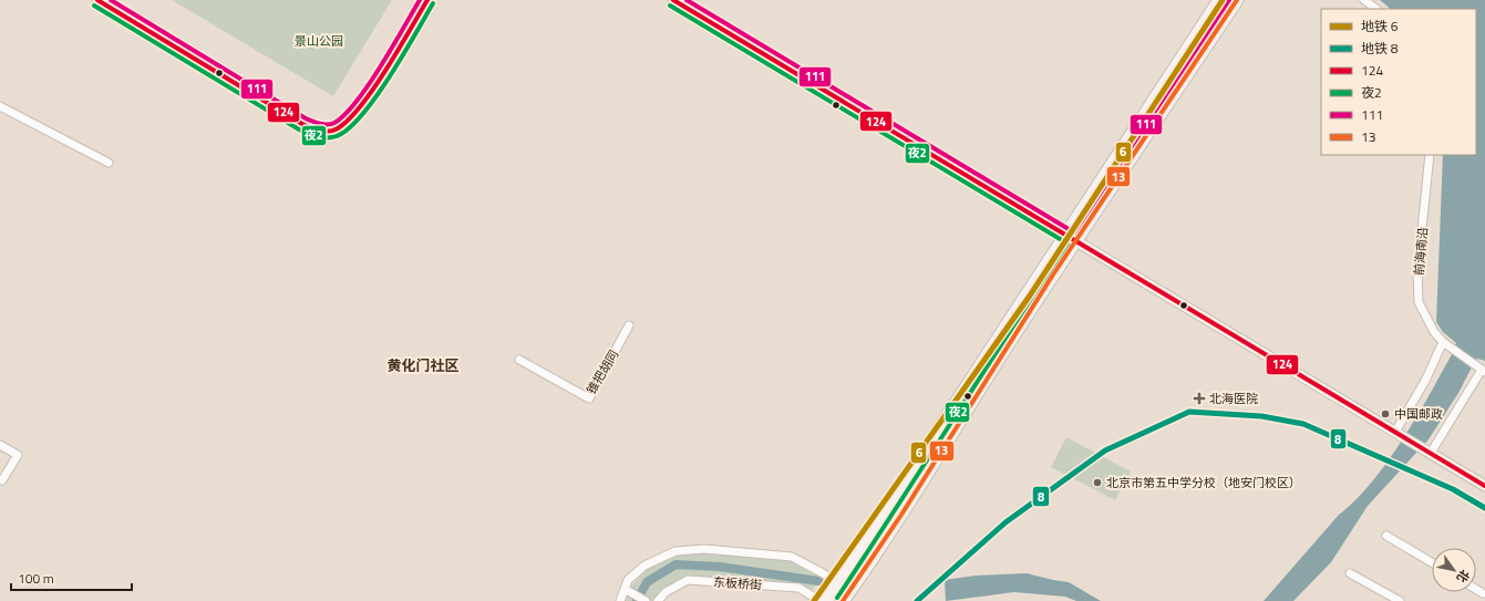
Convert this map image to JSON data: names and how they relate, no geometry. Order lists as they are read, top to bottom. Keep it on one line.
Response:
{"streets":{"street":["前海南沿","锥把胡同","东板桥街"]},"districts":["黄化门社区"],"parks":["景山公园"],"places":{"health":["北海医院"],"other":["中国邮政","北京市第五中学分校（地安门校区）"]},"lines":["metro line 6","transit line 124","transit line 111","transit line 13","transit line 夜2","metro line 8"],"legend":["地铁 6","地铁 8","124","夜2","111","13"],"scale_bar":"100 m","north":"bottom right"}
